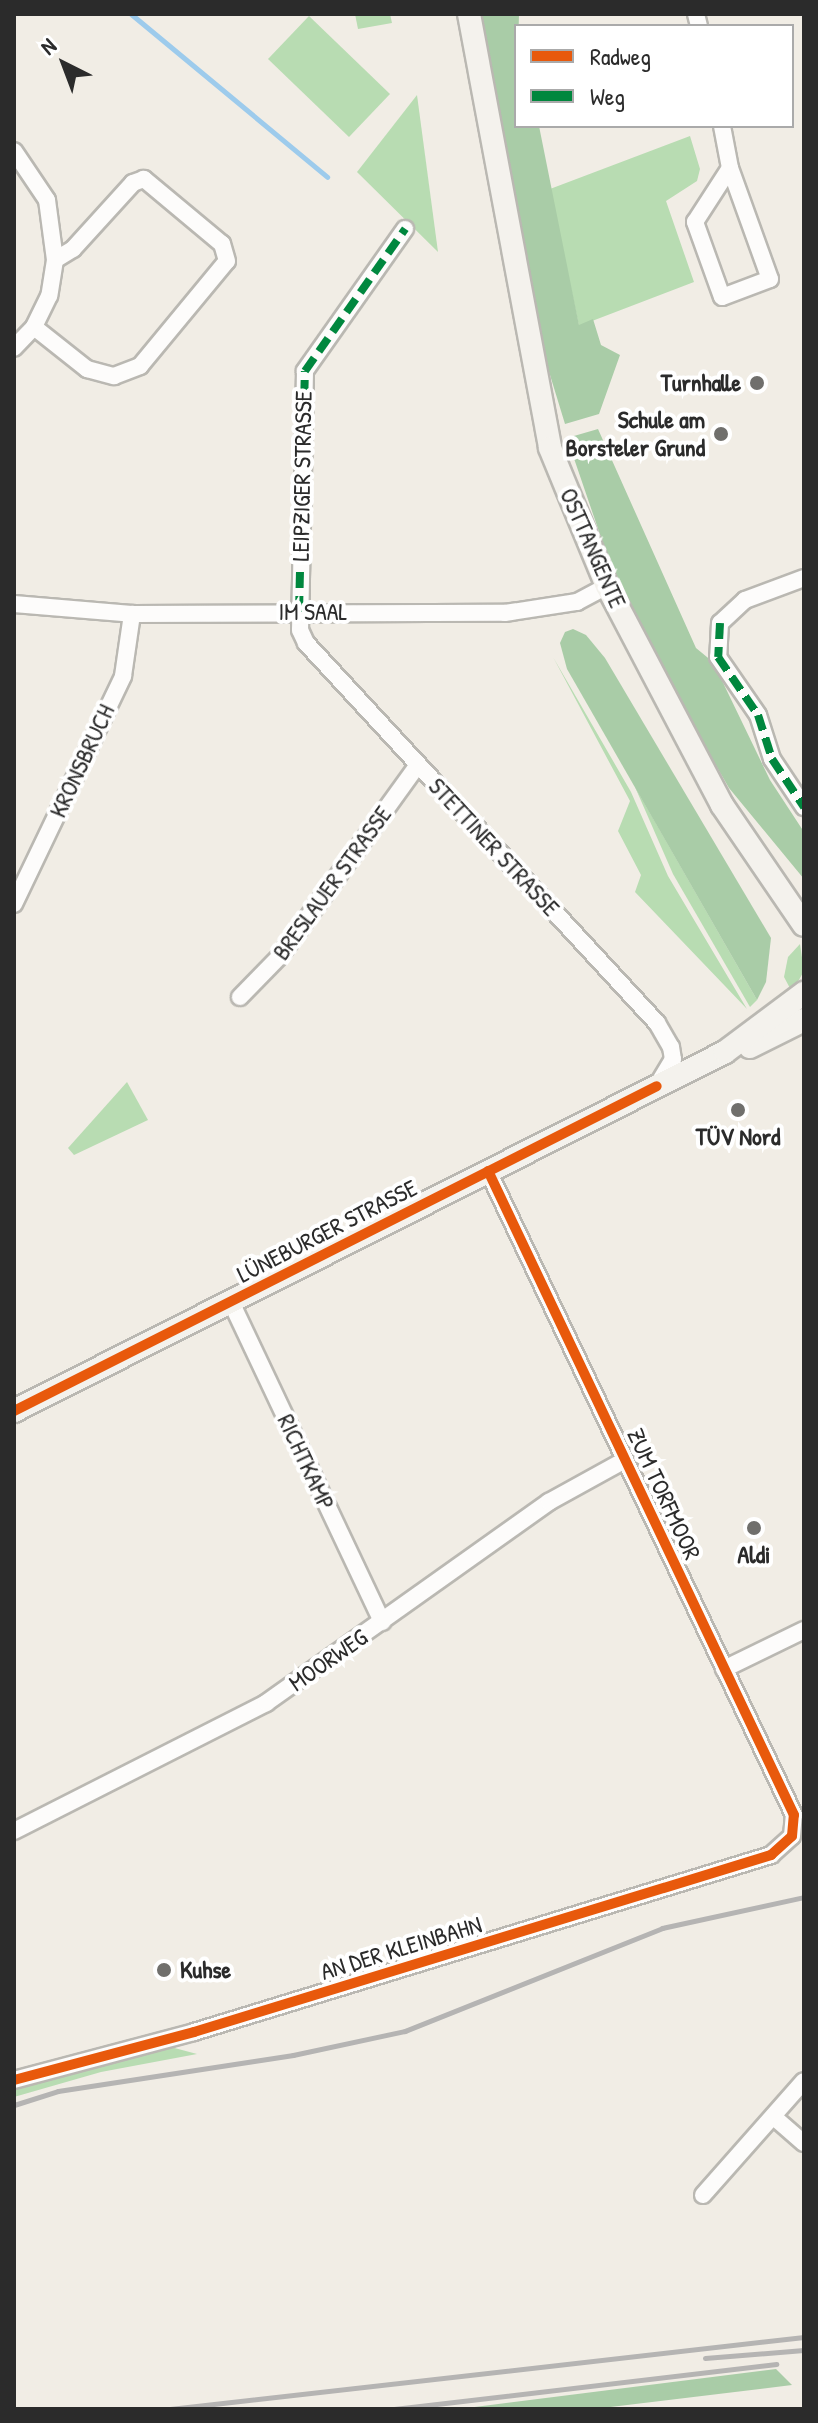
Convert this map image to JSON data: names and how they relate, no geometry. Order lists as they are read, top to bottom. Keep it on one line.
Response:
{"streets":{"main road":["OSTTANGENTE","LÜNEBURGER STRASSE"],"street":["LEIPZIGER STRASSE","IM SAAL","KRONSBRUCH","STETTINER STRASSE","BRESLAUER STRASSE","RICHTKAMP","ZUM TORFMOOR","MOORWEG","AN DER KLEINBAHN"]},"crossings":[["LEIPZIGER STRASSE","IM SAAL"],["LEIPZIGER STRASSE","STETTINER STRASSE"],["OSTTANGENTE","IM SAAL"],["IM SAAL","KRONSBRUCH"],["IM SAAL","STETTINER STRASSE"],["STETTINER STRASSE","BRESLAUER STRASSE"],["STETTINER STRASSE","LÜNEBURGER STRASSE"],["LÜNEBURGER STRASSE","RICHTKAMP"],["LÜNEBURGER STRASSE","ZUM TORFMOOR"],["RICHTKAMP","MOORWEG"],["ZUM TORFMOOR","MOORWEG"],["ZUM TORFMOOR","AN DER KLEINBAHN"]],"places":["Turnhalle","Schule am Borsteler Grund","TÜV Nord","Aldi","Kuhse"],"legend":["Radweg","Weg"],"north":"top left"}
